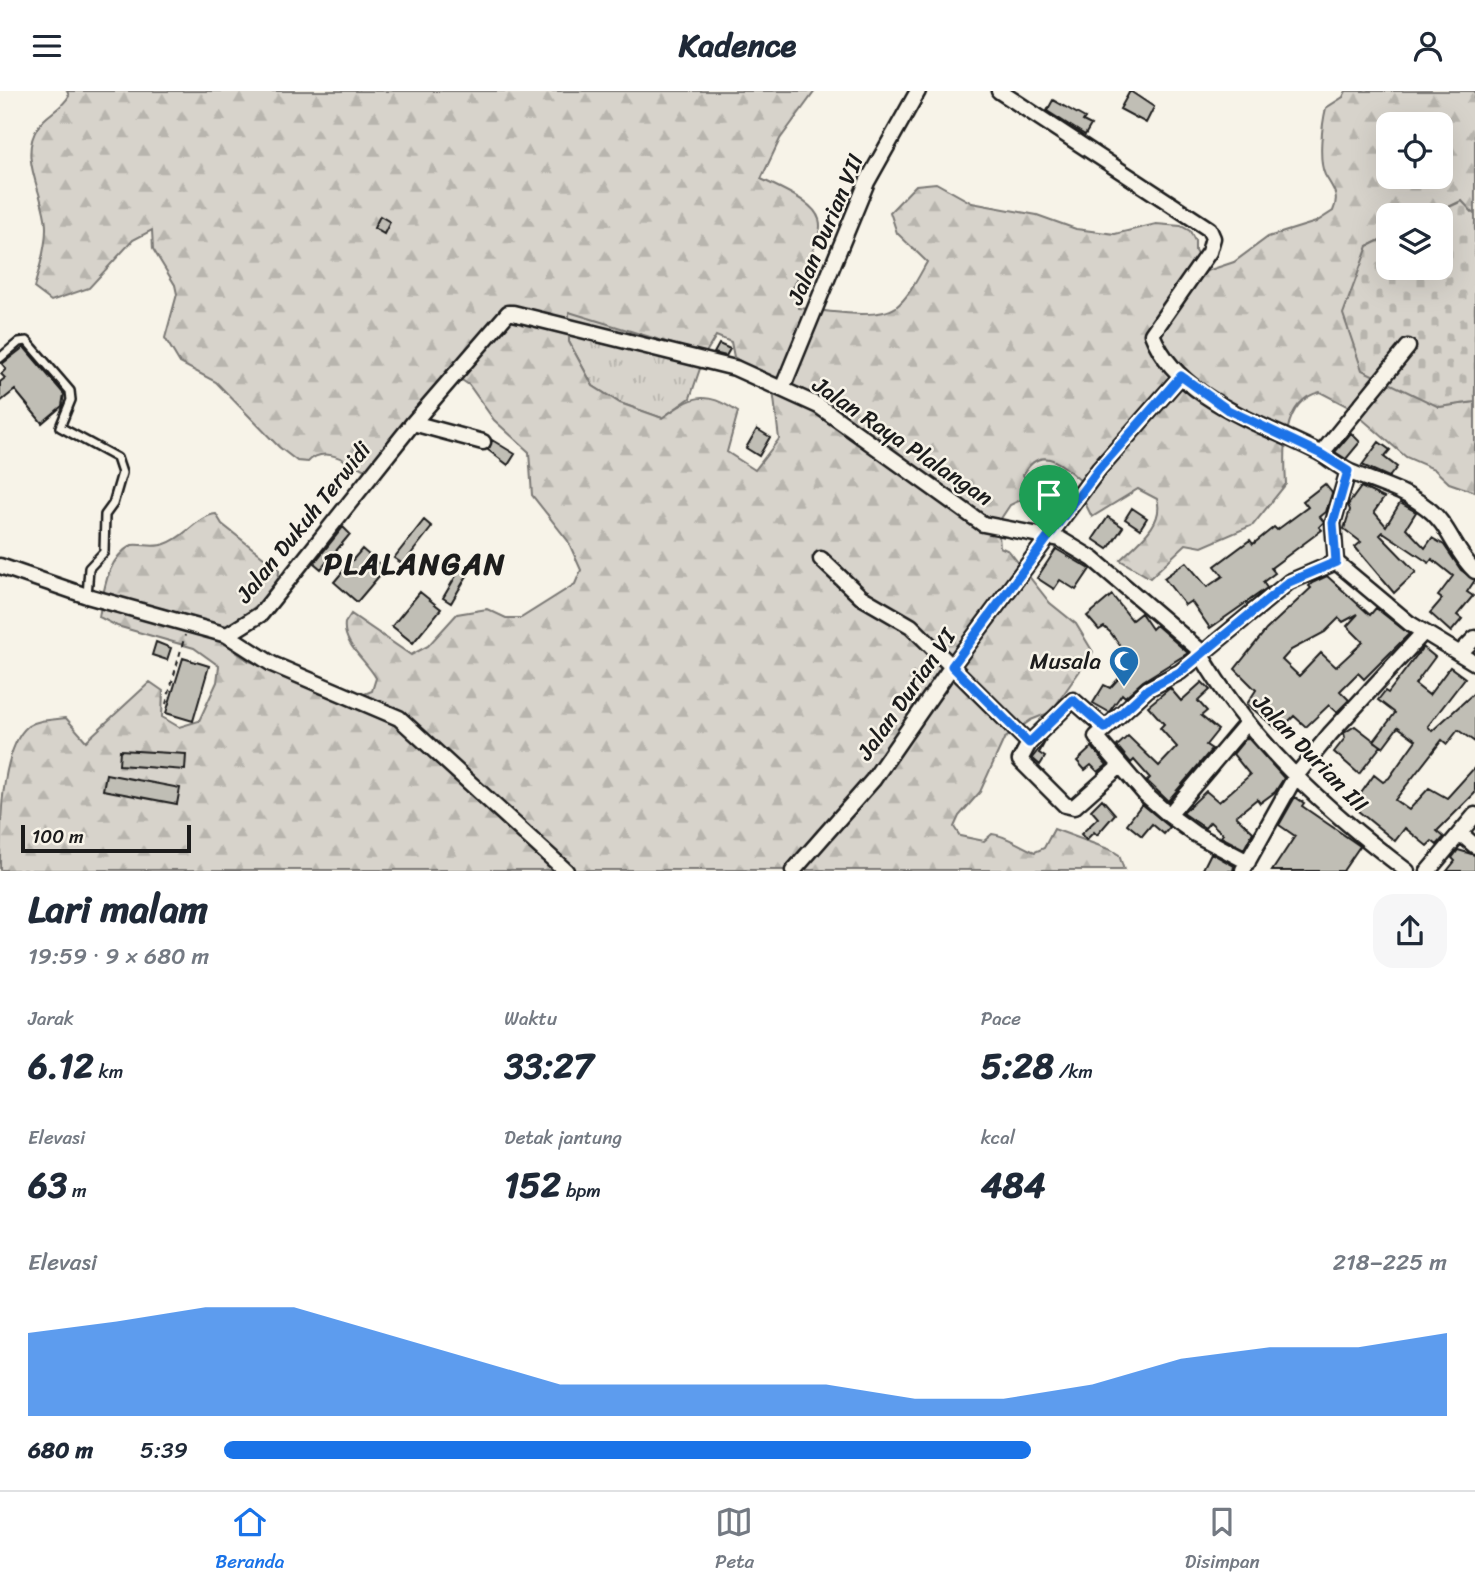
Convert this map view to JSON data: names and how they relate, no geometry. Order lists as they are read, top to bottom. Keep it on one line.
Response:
{"streets":{"street":["Jalan Durian VII","Jalan Raya Plalangan","Jalan Dukuh Terwidi","Jalan Durian VI","Jalan Durian III"]},"crossings":[["Jalan Durian VII","Jalan Raya Plalangan"],["Jalan Raya Plalangan","Jalan Dukuh Terwidi"],["Jalan Raya Plalangan","Jalan Durian VI"],["Jalan Raya Plalangan","Jalan Durian III"]],"districts":["PLALANGAN"],"places":{"mosque":["Musala"]},"scale_bar":"100 m","page":{"header":"Kadence","scale":"100 m","heading":["Lari malam","19:59 · 9 × 680 m"],"stats":[["Jarak","6.12 km"],["Waktu","33:27"],["Pace","5:28 /km"],["Elevasi","63 m"],["Detak jantung","152 bpm"],["kcal","484"]],"chart":["Elevasi","218–225 m"],"list":[{"name":"680 m","note":"5:39"}],"tabs":["Beranda","Peta","Disimpan"]}}
